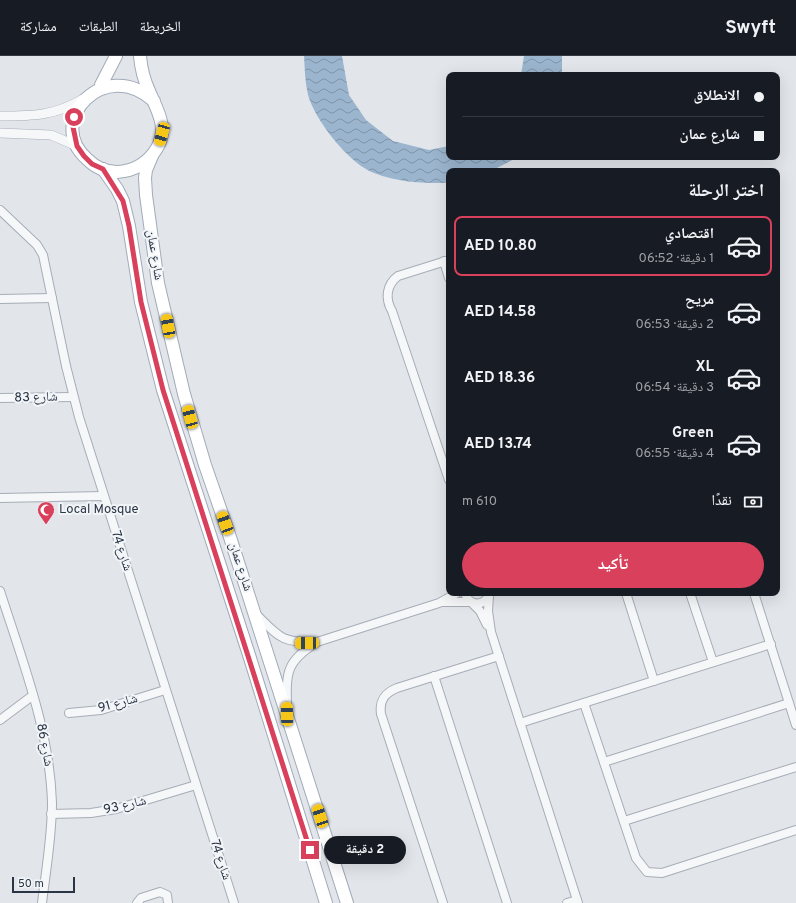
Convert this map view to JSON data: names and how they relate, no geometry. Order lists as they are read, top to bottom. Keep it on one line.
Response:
{"streets":{"main road":["شارع عمان"],"street":["شارع 83","شارع 74","شارع 91","شارع 86","شارع 93"]},"crossings":[["شارع 83","شارع 74"],["شارع 74","شارع 91"],["شارع 74","شارع 93"],["شارع 86","شارع 93"]],"places":{"mosque":["Local Mosque"]},"scale_bar":"50 m","page":{"header":"Swyft","nav":["الخريطة","الطبقات","مشاركة"],"banner":["الانطلاق","شارع عمان"],"heading":"اختر الرحلة","list":[{"name":"اقتصادي","note":"1 دقيقة · 06:52","value":"AED 10.80"},{"name":"مريح","note":"2 دقيقة · 06:53","value":"AED 14.58"},{"name":"XL","note":"3 دقيقة · 06:54","value":"AED 18.36"},{"name":"Green","note":"4 دقيقة · 06:55","value":"AED 13.74"}],"pay":["نقدًا","610 m"],"buttons":"تأكيد","bubble":"2 دقيقة","scale":"50 m"}}
